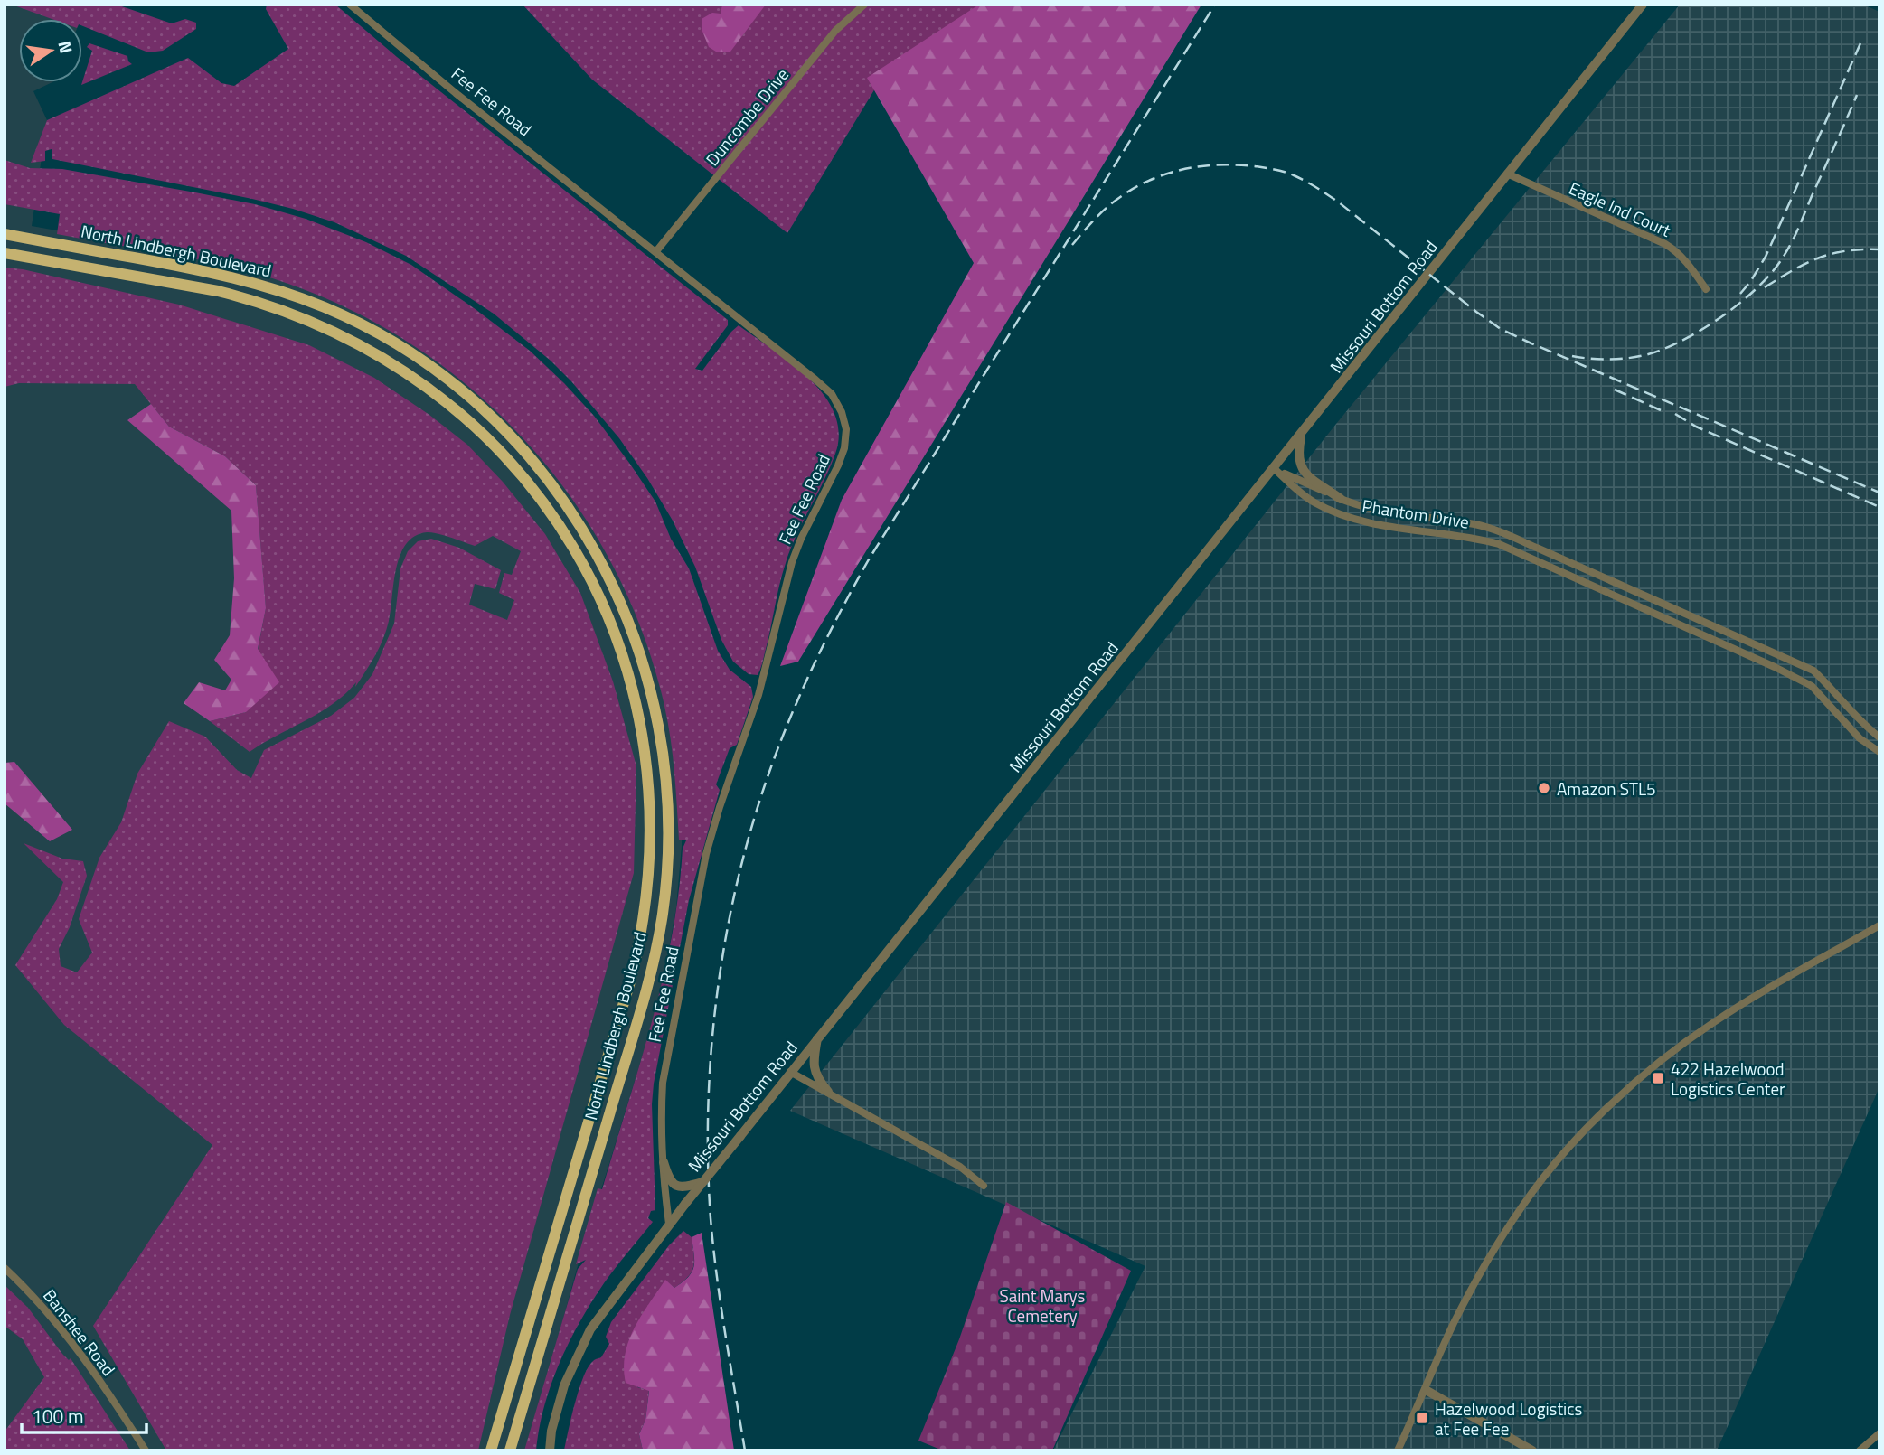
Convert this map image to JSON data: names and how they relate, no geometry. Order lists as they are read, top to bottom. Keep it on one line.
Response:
{"streets":{"highway":["North Lindbergh Boulevard"],"street":["Fee Fee Road","Duncombe Drive","Eagle Ind Court","Missouri Bottom Road","Phantom Drive","Banshee Road"]},"crossings":[["Fee Fee Road","Duncombe Drive"],["Fee Fee Road","Missouri Bottom Road"],["Eagle Ind Court","Missouri Bottom Road"],["Missouri Bottom Road","Phantom Drive"]],"parks":["Saint Marys Cemetery"],"places":{"other":["Amazon STL5"],"transit":["422 Hazelwood Logistics Center","Hazelwood Logistics at Fee Fee"]},"scale_bar":"100 m","north":"right"}
